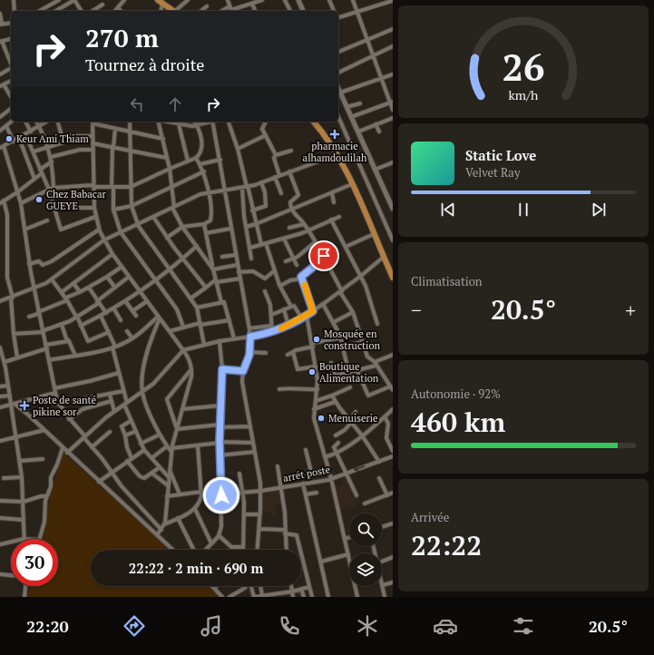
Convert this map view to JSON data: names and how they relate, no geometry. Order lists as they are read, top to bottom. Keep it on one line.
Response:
{"streets":{"street":["arrét poste"]},"places":{"health":["pharmacie alhamdoulilah","Poste de santé pikine sor"],"other":["Keur Ami Thiam","Chez Babacar GUEYE","Mosquée en construction","Boutique Alimentation","Menuiserie"]},"page":{"turn":["270 m","Tournez à droite"],"song":["Static Love","Velvet Ray"],"tile":["Climatisation",["Autonomie · 92%","460 km"],["Arrivée","22:22"]],"heat":["−","20.5°","+"],"limit":"30","trip":"22:22 · 2 min · 690 m","tabs":["22:20","20.5°"],"gauge":["26","km/h"]}}
